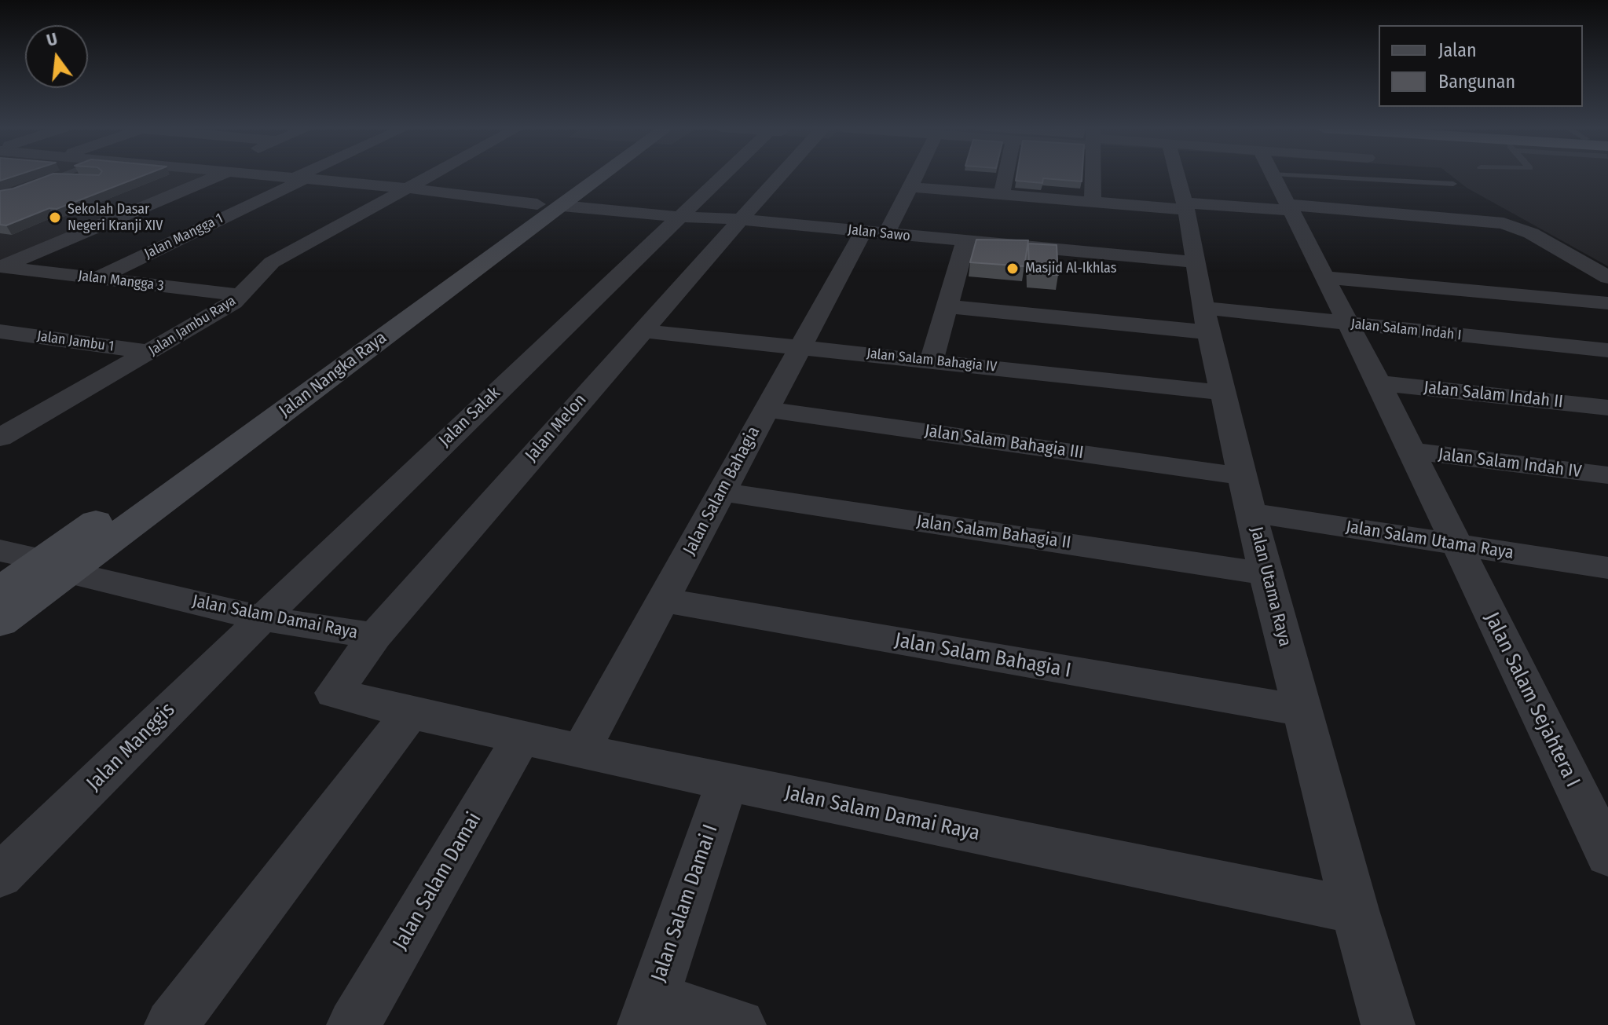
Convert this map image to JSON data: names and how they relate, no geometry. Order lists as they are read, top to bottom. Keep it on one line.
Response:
{"streets":{"street":["Jalan Sawo","Jalan Mangga 1","Jalan Mangga 3","Jalan Jambu Raya","Jalan Salam Indah I","Jalan Jambu 1","Jalan Salam Bahagia IV","Jalan Nangka Raya","Jalan Salam Indah II","Jalan Salak","Jalan Melon","Jalan Salam Bahagia III","Jalan Salam Indah IV","Jalan Salam Bahagia","Jalan Salam Bahagia II","Jalan Salam Utama Raya","Jalan Utama Raya","Jalan Salam Damai Raya","Jalan Salam Bahagia I","Jalan Salam Sejahtera I","Jalan Manggis","Jalan Salam Damai","Jalan Salam Damai I"]},"crossings":[["Jalan Sawo","Jalan Mangga 1"],["Jalan Sawo","Jalan Jambu Raya"],["Jalan Sawo","Jalan Nangka Raya"],["Jalan Sawo","Jalan Salak"],["Jalan Sawo","Jalan Melon"],["Jalan Sawo","Jalan Salam Bahagia"],["Jalan Sawo","Jalan Utama Raya"],["Jalan Mangga 1","Jalan Mangga 3"],["Jalan Mangga 3","Jalan Jambu Raya"],["Jalan Jambu Raya","Jalan Jambu 1"],["Jalan Salam Indah I","Jalan Utama Raya"],["Jalan Salam Bahagia IV","Jalan Melon"],["Jalan Salam Bahagia IV","Jalan Salam Bahagia"],["Jalan Salam Bahagia IV","Jalan Utama Raya"],["Jalan Nangka Raya","Jalan Salam Damai Raya"],["Jalan Salak","Jalan Salam Damai Raya"],["Jalan Salak","Jalan Manggis"],["Jalan Melon","Jalan Salam Damai Raya"],["Jalan Salam Bahagia III","Jalan Salam Bahagia"],["Jalan Salam Bahagia III","Jalan Utama Raya"],["Jalan Salam Bahagia","Jalan Salam Bahagia II"],["Jalan Salam Bahagia","Jalan Salam Damai Raya"],["Jalan Salam Bahagia","Jalan Salam Bahagia I"],["Jalan Salam Bahagia II","Jalan Utama Raya"],["Jalan Salam Utama Raya","Jalan Utama Raya"],["Jalan Salam Utama Raya","Jalan Salam Sejahtera I"],["Jalan Utama Raya","Jalan Salam Damai Raya"],["Jalan Utama Raya","Jalan Salam Bahagia I"],["Jalan Salam Damai Raya","Jalan Manggis"],["Jalan Salam Damai Raya","Jalan Salam Damai"],["Jalan Salam Damai Raya","Jalan Salam Damai I"]],"places":["Sekolah Dasar Negeri Kranji XIV","Masjid Al-Ikhlas"],"legend":["Jalan","Bangunan"],"north":"top"}
